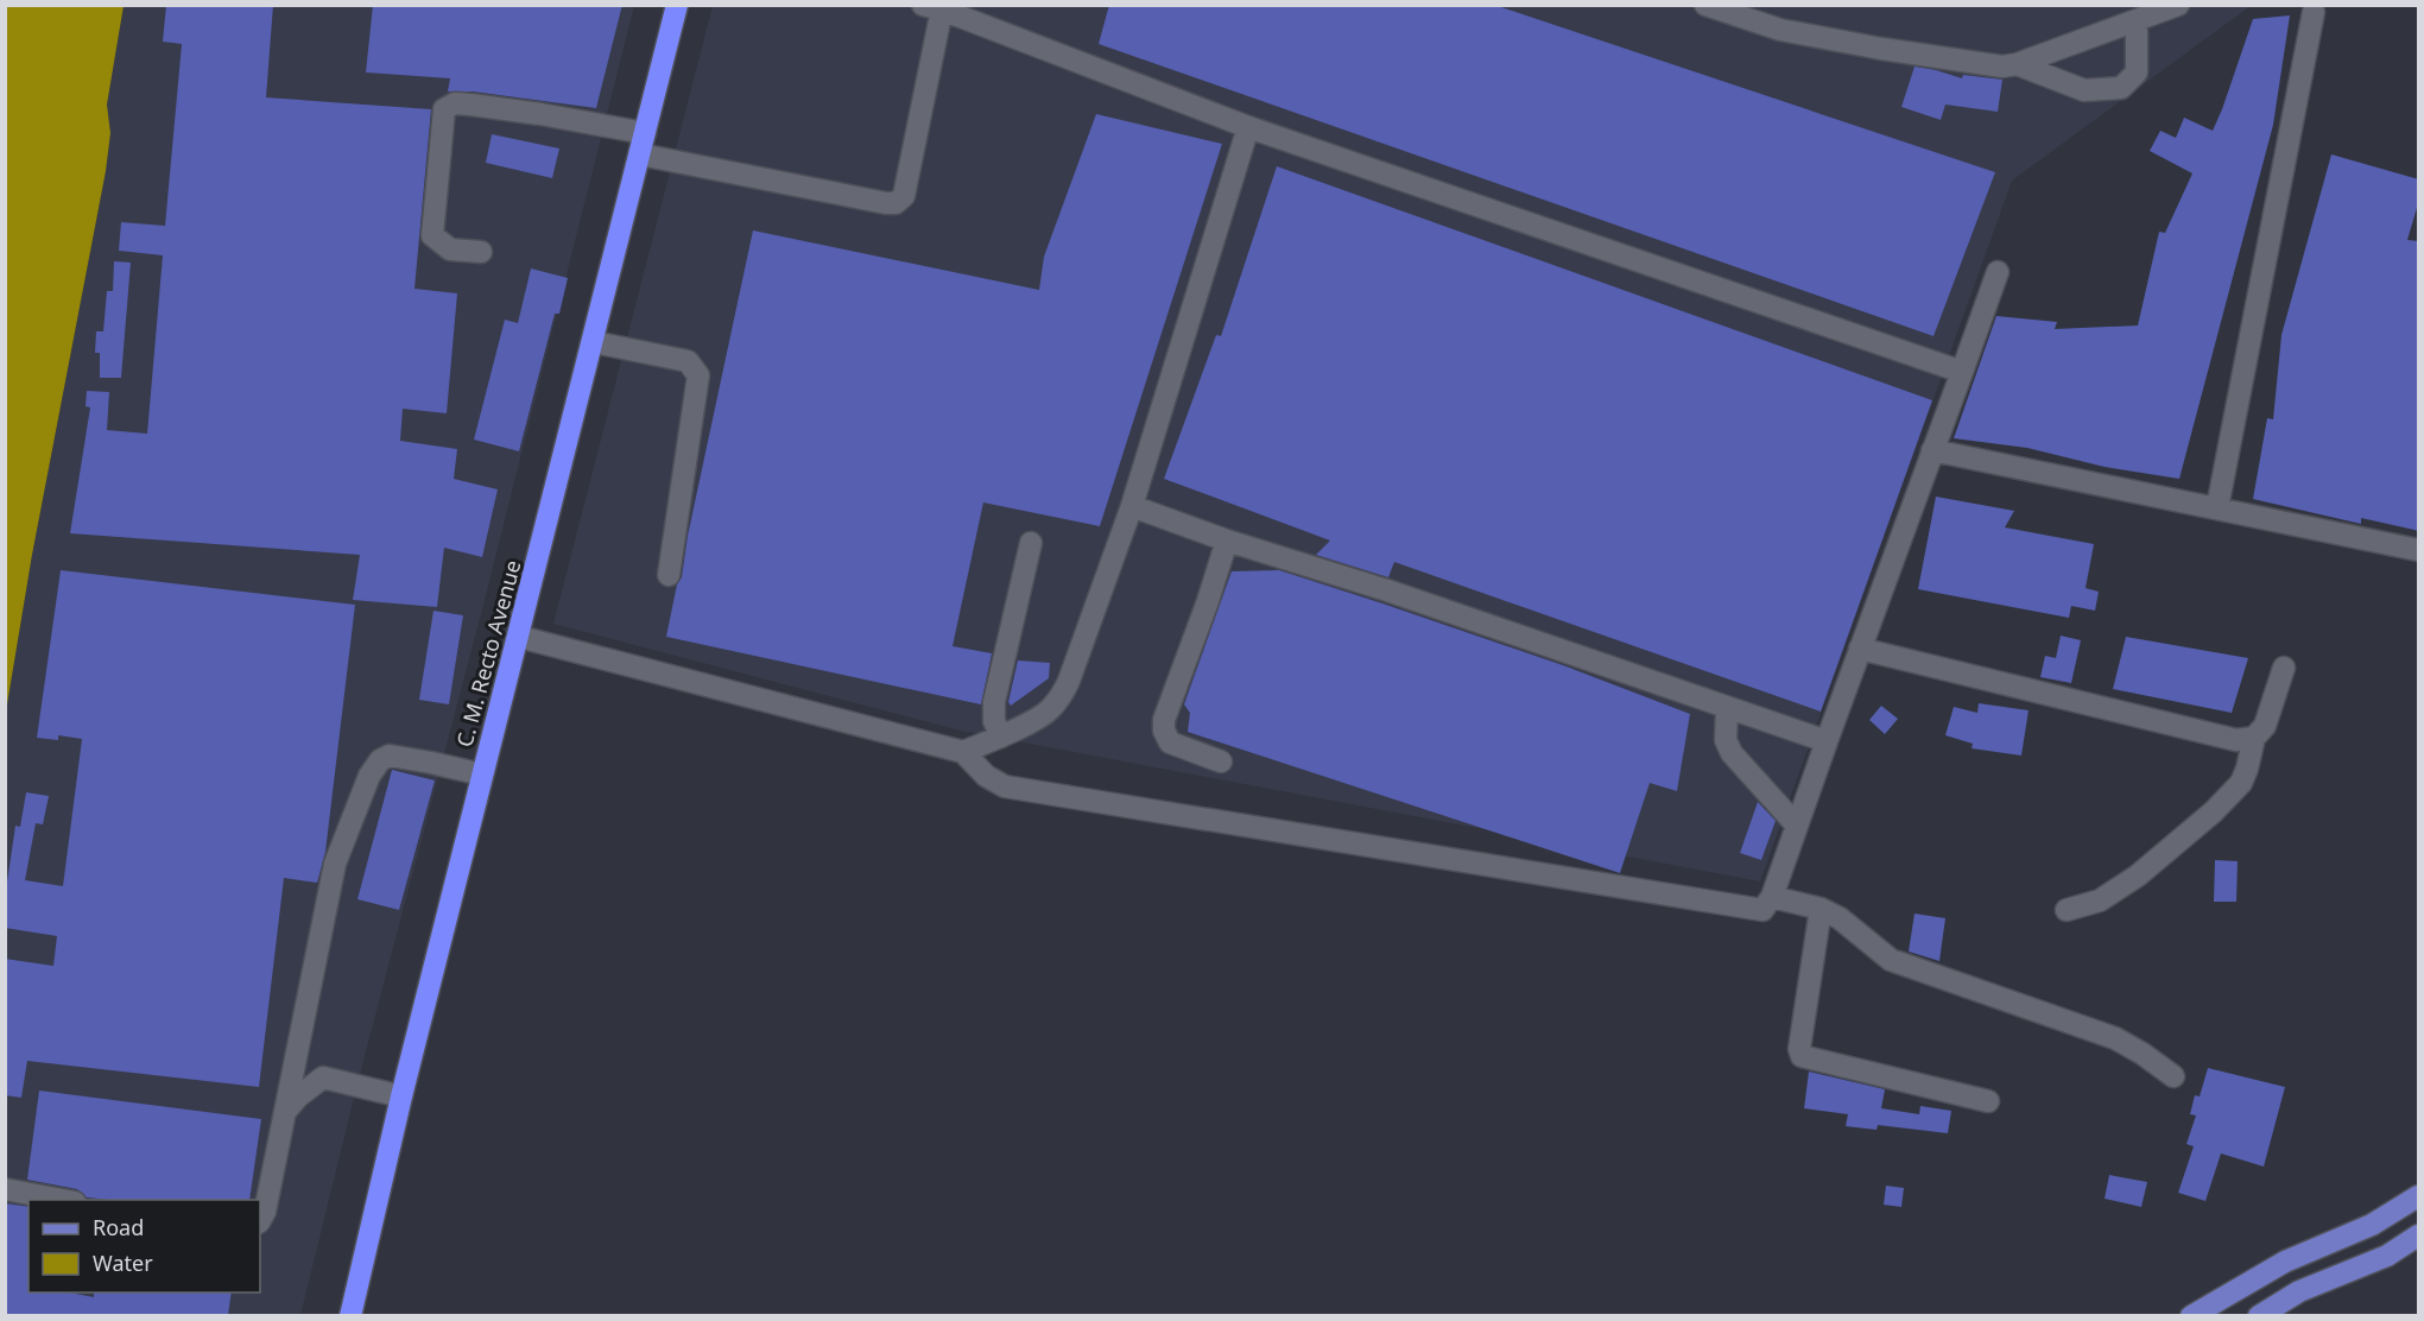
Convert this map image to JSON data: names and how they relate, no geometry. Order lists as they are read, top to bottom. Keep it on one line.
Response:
{"streets":{"highway":["C. M. Recto Avenue"]},"legend":["Road","Water"]}
